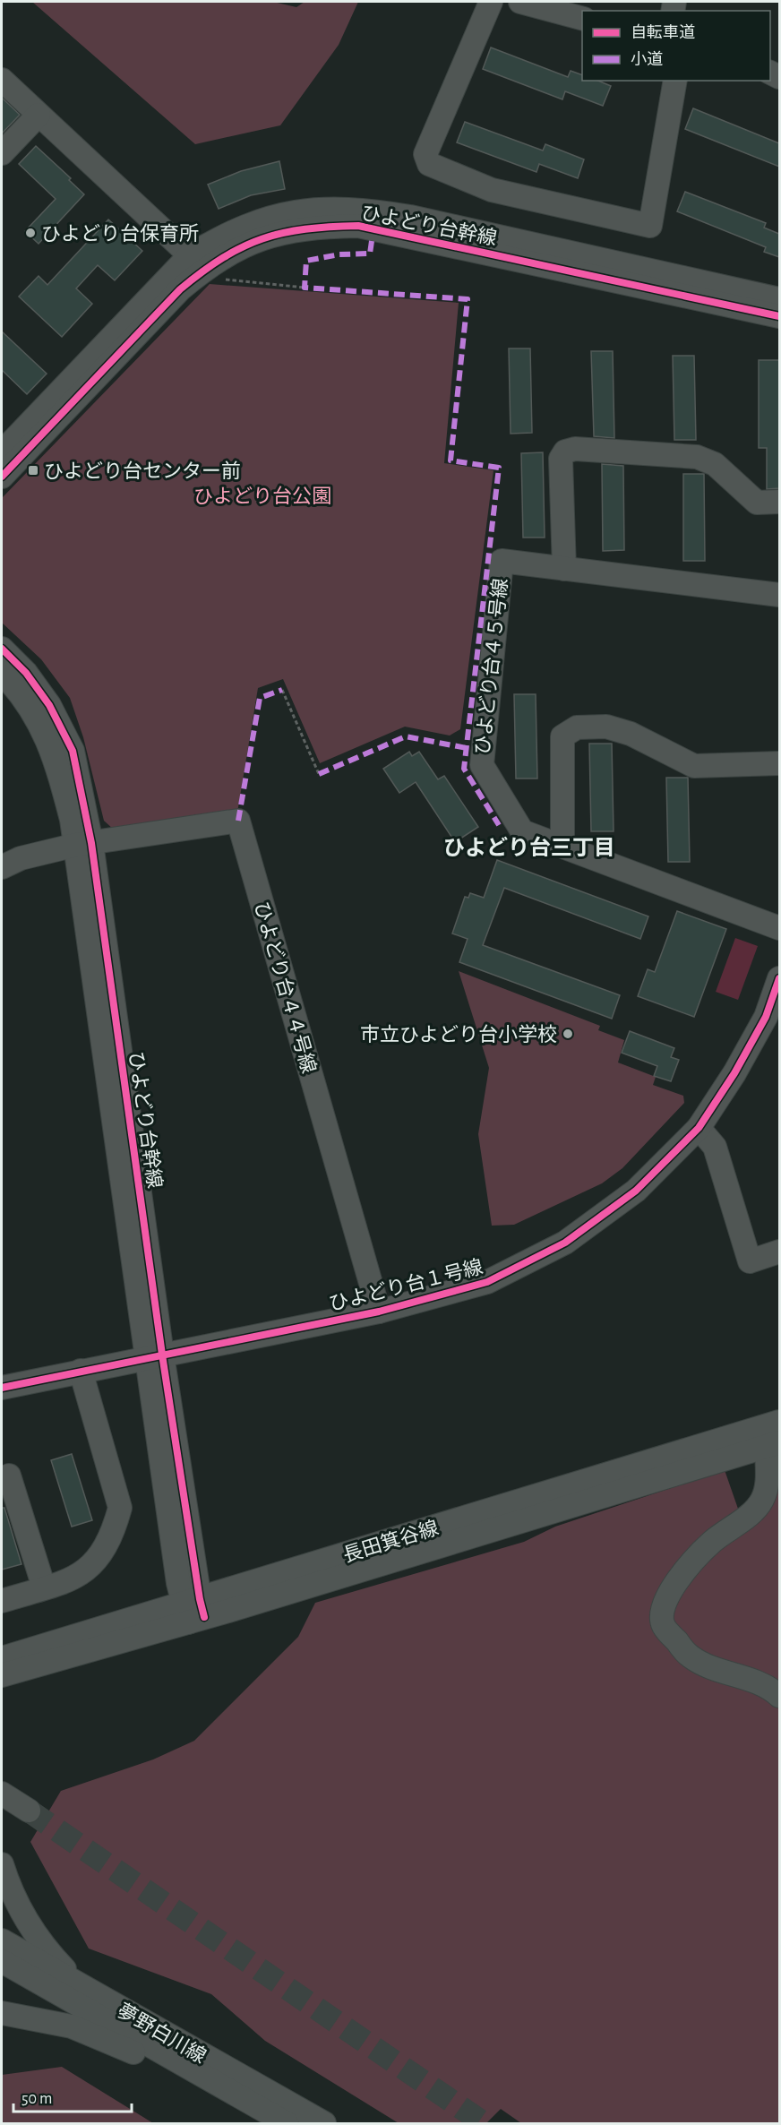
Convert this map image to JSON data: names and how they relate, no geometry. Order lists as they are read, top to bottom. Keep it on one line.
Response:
{"streets":{"street":["ひよどり台幹線","ひよどり台４５号線","ひよどり台４４号線","ひよどり台１号線","長田箕谷線","夢野白川線"]},"crossings":[["ひよどり台幹線","ひよどり台４４号線"],["ひよどり台幹線","ひよどり台１号線"],["ひよどり台幹線","長田箕谷線"],["ひよどり台４４号線","ひよどり台１号線"]],"districts":["ひよどり台三丁目"],"parks":["ひよどり台公園"],"places":{"other":["ひよどり台保育所","市立ひよどり台小学校"],"transit":["ひよどり台センター前"]},"legend":["自転車道","小道"],"scale_bar":"50 m"}
